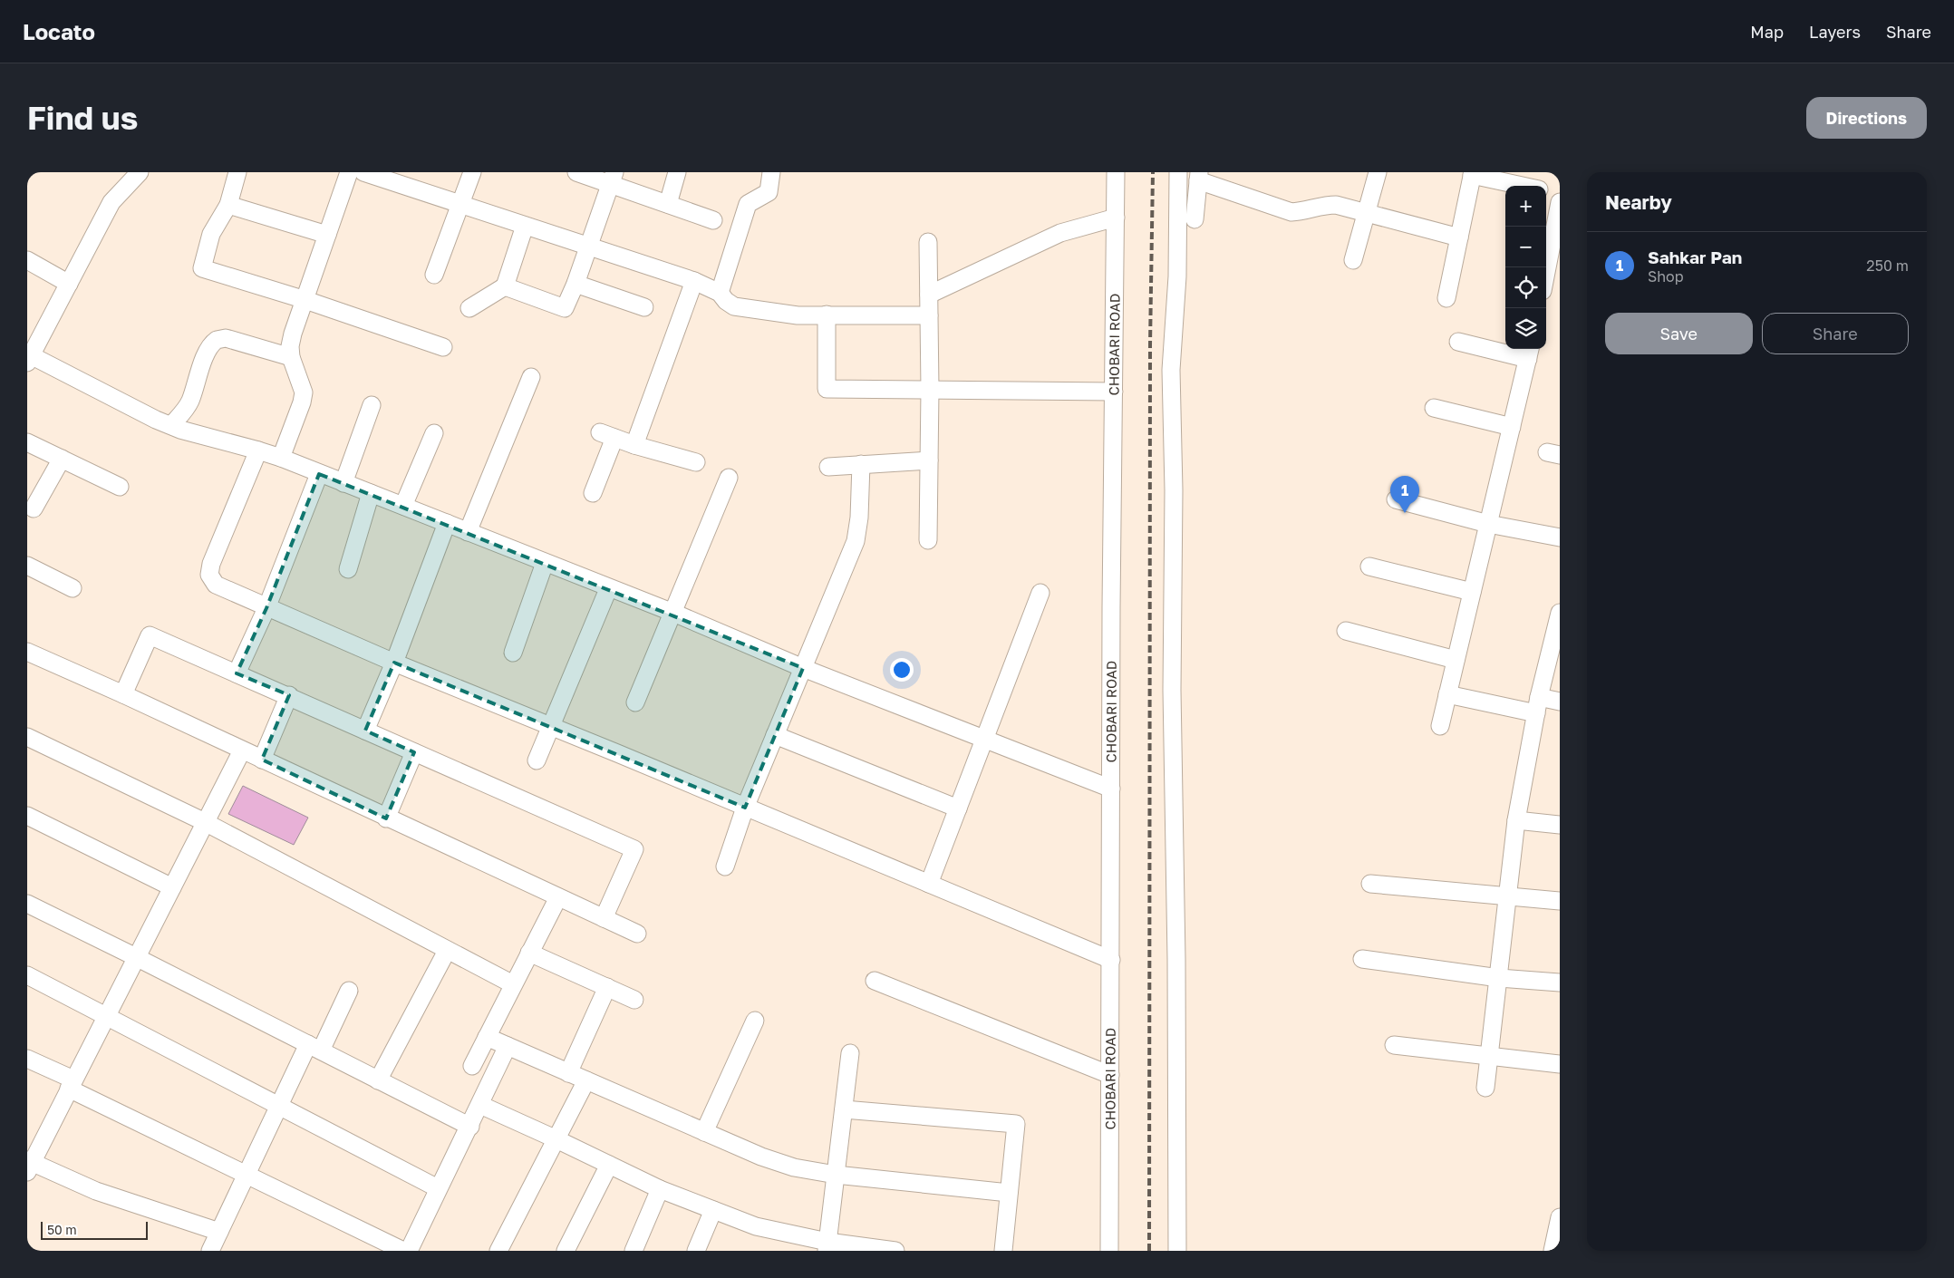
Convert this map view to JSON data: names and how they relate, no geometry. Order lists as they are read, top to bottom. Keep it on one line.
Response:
{"streets":{"street":["CHOBARI ROAD"]},"scale_bar":"50 m","page":{"header":"Locato","nav":["Map","Layers","Share"],"buttons":["Directions",["Save","Share"]],"title":"Find us","heading":"Nearby","map_buttons":["+","−"],"list":[{"mark":"1","name":"Sahkar Pan","note":"Shop","value":"250 m"}],"pins":"1","scale":"50 m"}}
